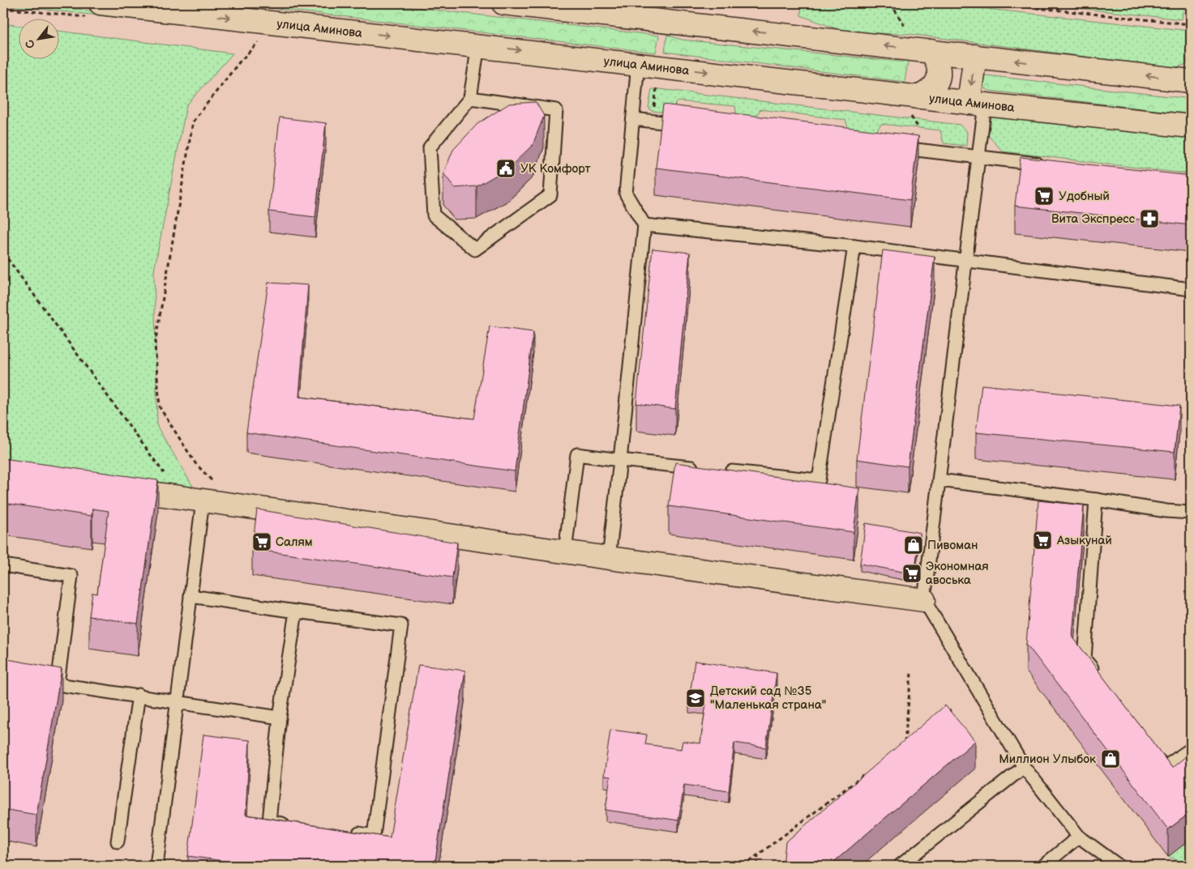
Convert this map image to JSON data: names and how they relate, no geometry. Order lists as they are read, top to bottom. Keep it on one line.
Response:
{"streets":{"street":["улица Аминова"]},"places":{"public building":["УК Комфорт"],"supermarket":["Удобный","Азыкунай","Салям","Экономная авоська"],"pharmacy":["Вита Экспресс"],"shop":["Пивоман","Миллион Улыбок"],"school or university":["Детский сад №35 \"Маленькая страна\""]},"north":"bottom left"}
